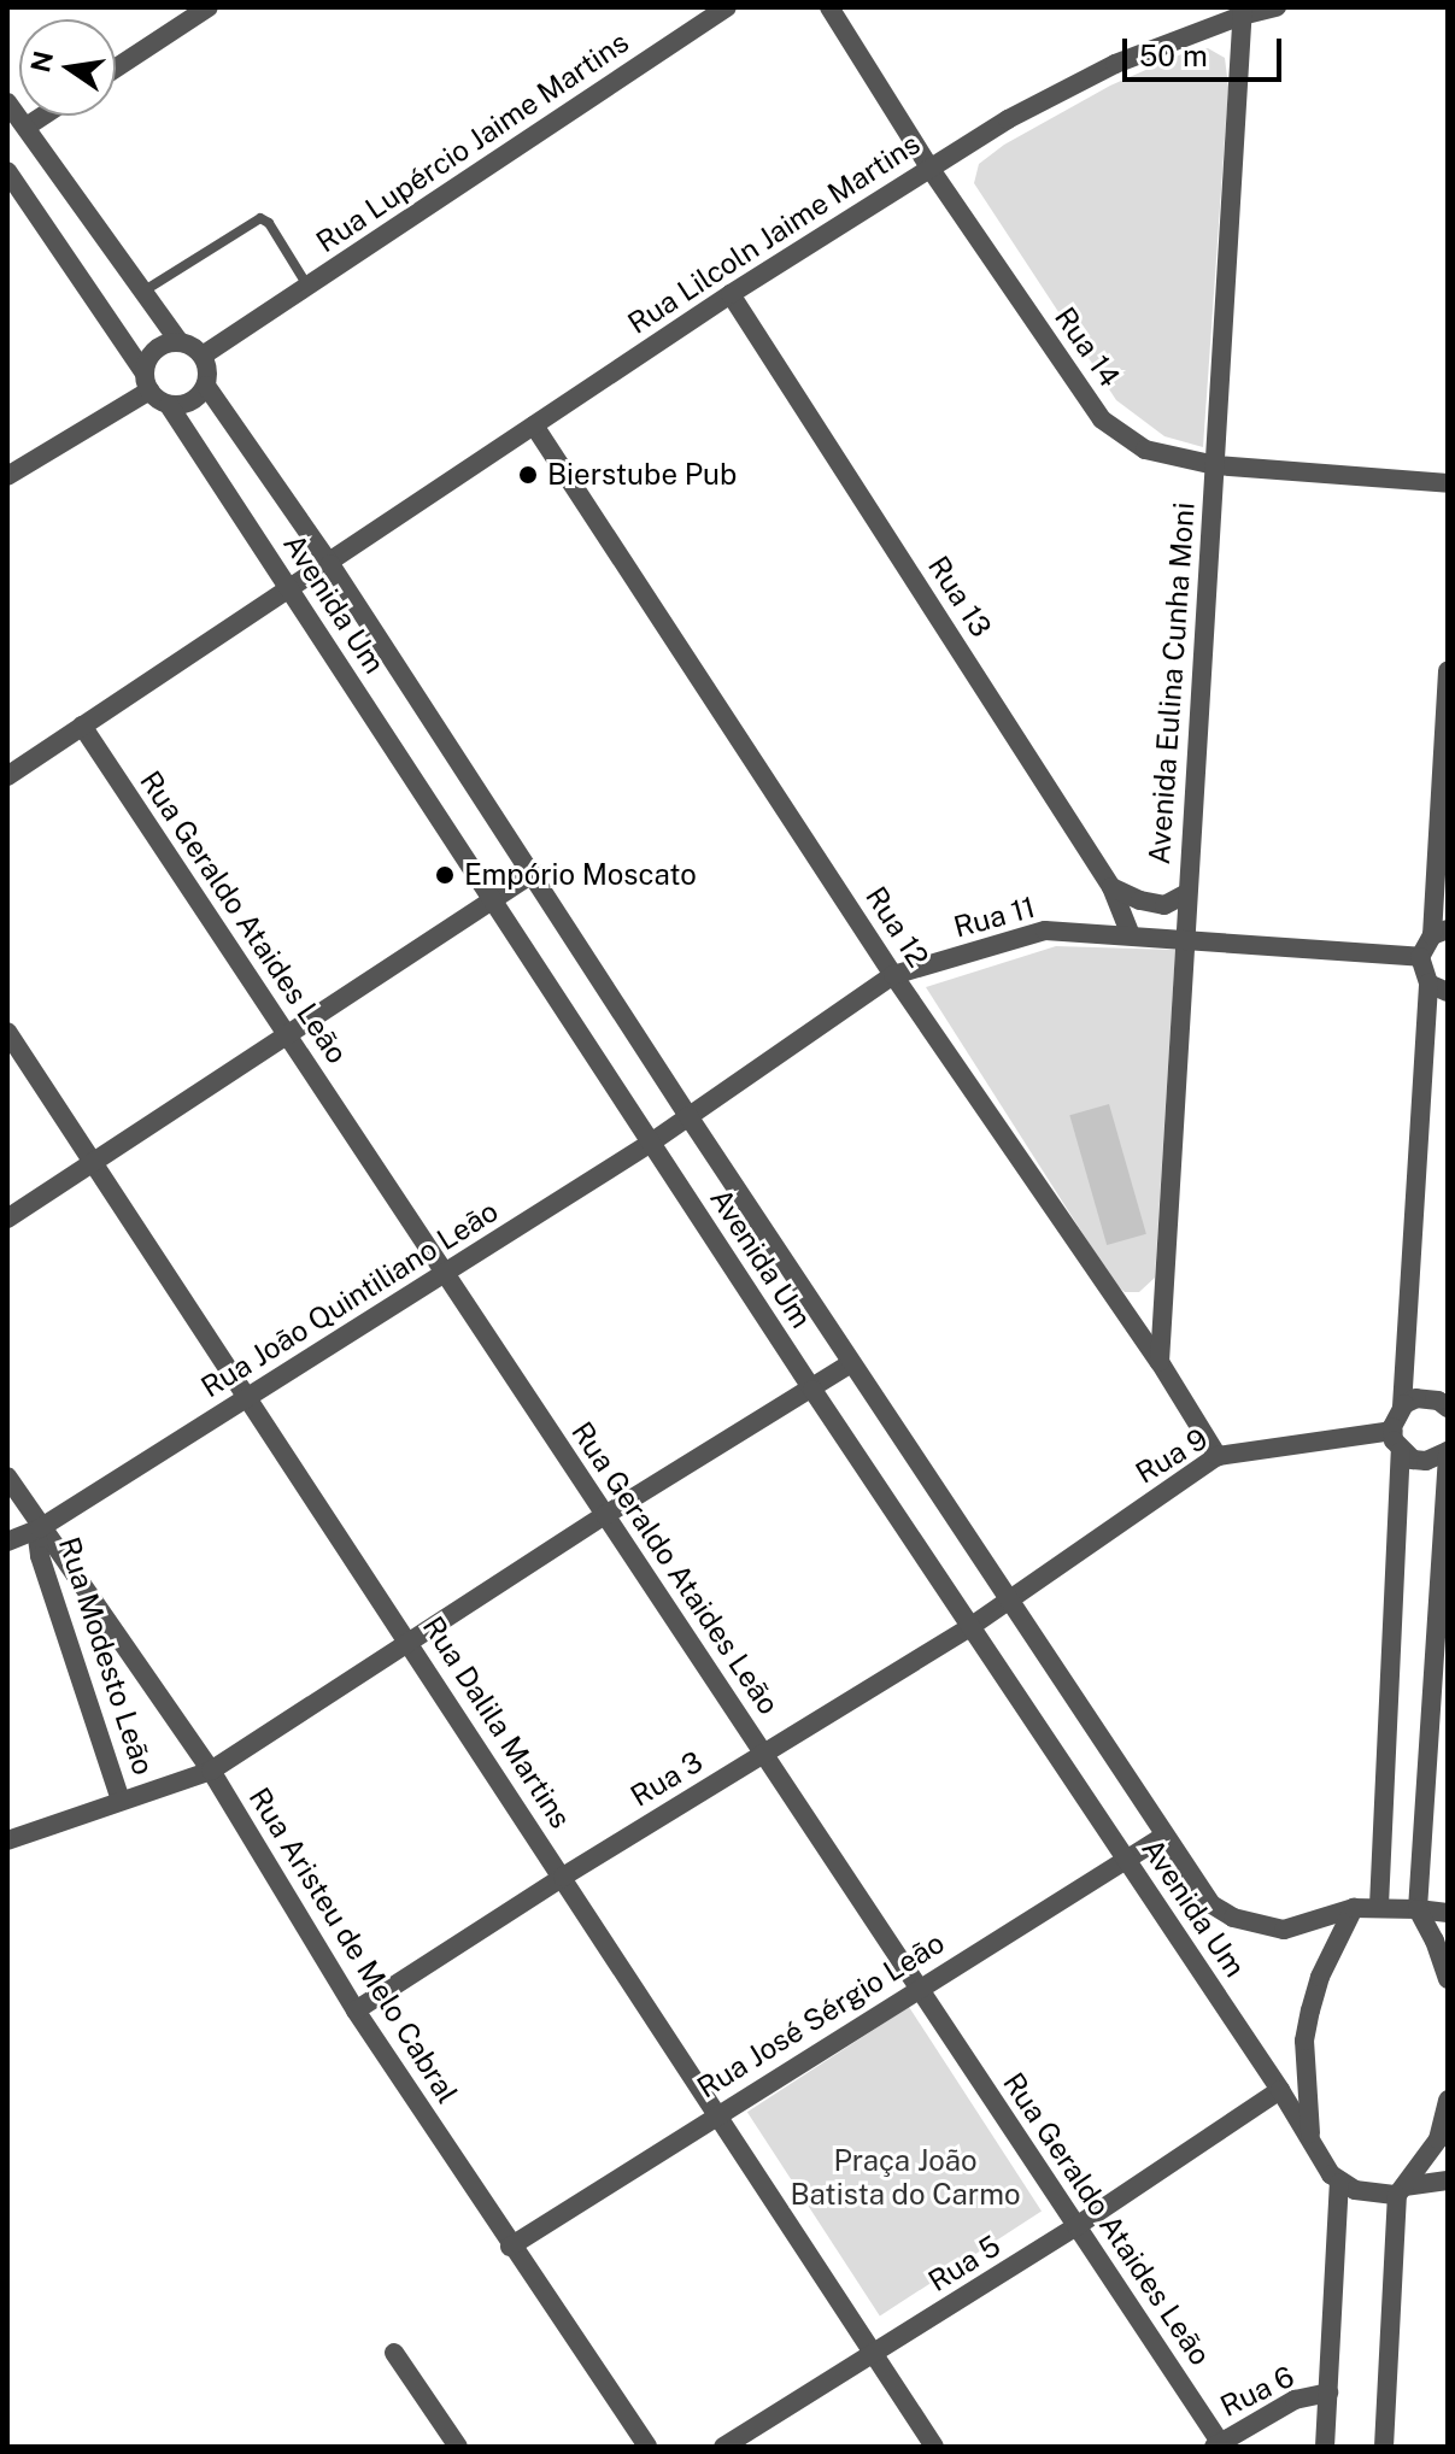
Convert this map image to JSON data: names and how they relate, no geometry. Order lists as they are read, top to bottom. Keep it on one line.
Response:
{"streets":{"street":["Rua Lupércio Jaime Martins","Rua Lilcoln Jaime Martins","Rua 14","Rua 13","Avenida Um","Avenida Eulina Cunha Moni","Rua Geraldo Ataides Leão","Rua 11","Rua 12","Rua João Quintiliano Leão","Rua 9","Rua Modesto Leão","Rua Dalila Martins","Rua 3","Rua Aristeu de Melo Cabral","Rua José Sérgio Leão","Rua 5","Rua 6"]},"crossings":[["Rua Lupércio Jaime Martins","Avenida Um"],["Rua Lilcoln Jaime Martins","Rua 14"],["Rua Lilcoln Jaime Martins","Rua 13"],["Rua Lilcoln Jaime Martins","Avenida Um"],["Rua Lilcoln Jaime Martins","Avenida Eulina Cunha Moni"],["Rua Lilcoln Jaime Martins","Rua 12"],["Rua 14","Avenida Eulina Cunha Moni"],["Rua 13","Rua 11"],["Avenida Um","Rua 11"],["Avenida Um","Rua João Quintiliano Leão"],["Avenida Um","Rua 9"],["Avenida Um","Rua 3"],["Avenida Um","Rua José Sérgio Leão"],["Avenida Um","Rua 5"],["Avenida Eulina Cunha Moni","Rua 11"],["Avenida Eulina Cunha Moni","Rua 12"],["Rua Geraldo Ataides Leão","Rua João Quintiliano Leão"],["Rua Geraldo Ataides Leão","Rua 3"],["Rua Geraldo Ataides Leão","Rua José Sérgio Leão"],["Rua Geraldo Ataides Leão","Rua 5"],["Rua Geraldo Ataides Leão","Rua 6"],["Rua 11","Rua 12"],["Rua 11","Rua João Quintiliano Leão"],["Rua 12","Rua 9"],["Rua João Quintiliano Leão","Rua Modesto Leão"],["Rua João Quintiliano Leão","Rua Dalila Martins"],["Rua João Quintiliano Leão","Rua Aristeu de Melo Cabral"],["Rua 9","Rua 3"],["Rua Modesto Leão","Rua Aristeu de Melo Cabral"],["Rua Dalila Martins","Rua 3"],["Rua Dalila Martins","Rua José Sérgio Leão"],["Rua Dalila Martins","Rua 5"],["Rua 3","Rua Aristeu de Melo Cabral"],["Rua Aristeu de Melo Cabral","Rua José Sérgio Leão"]],"parks":["Praça João Batista do Carmo"],"places":["Bierstube Pub","Empório Moscato"],"scale_bar":"50 m","north":"left"}
